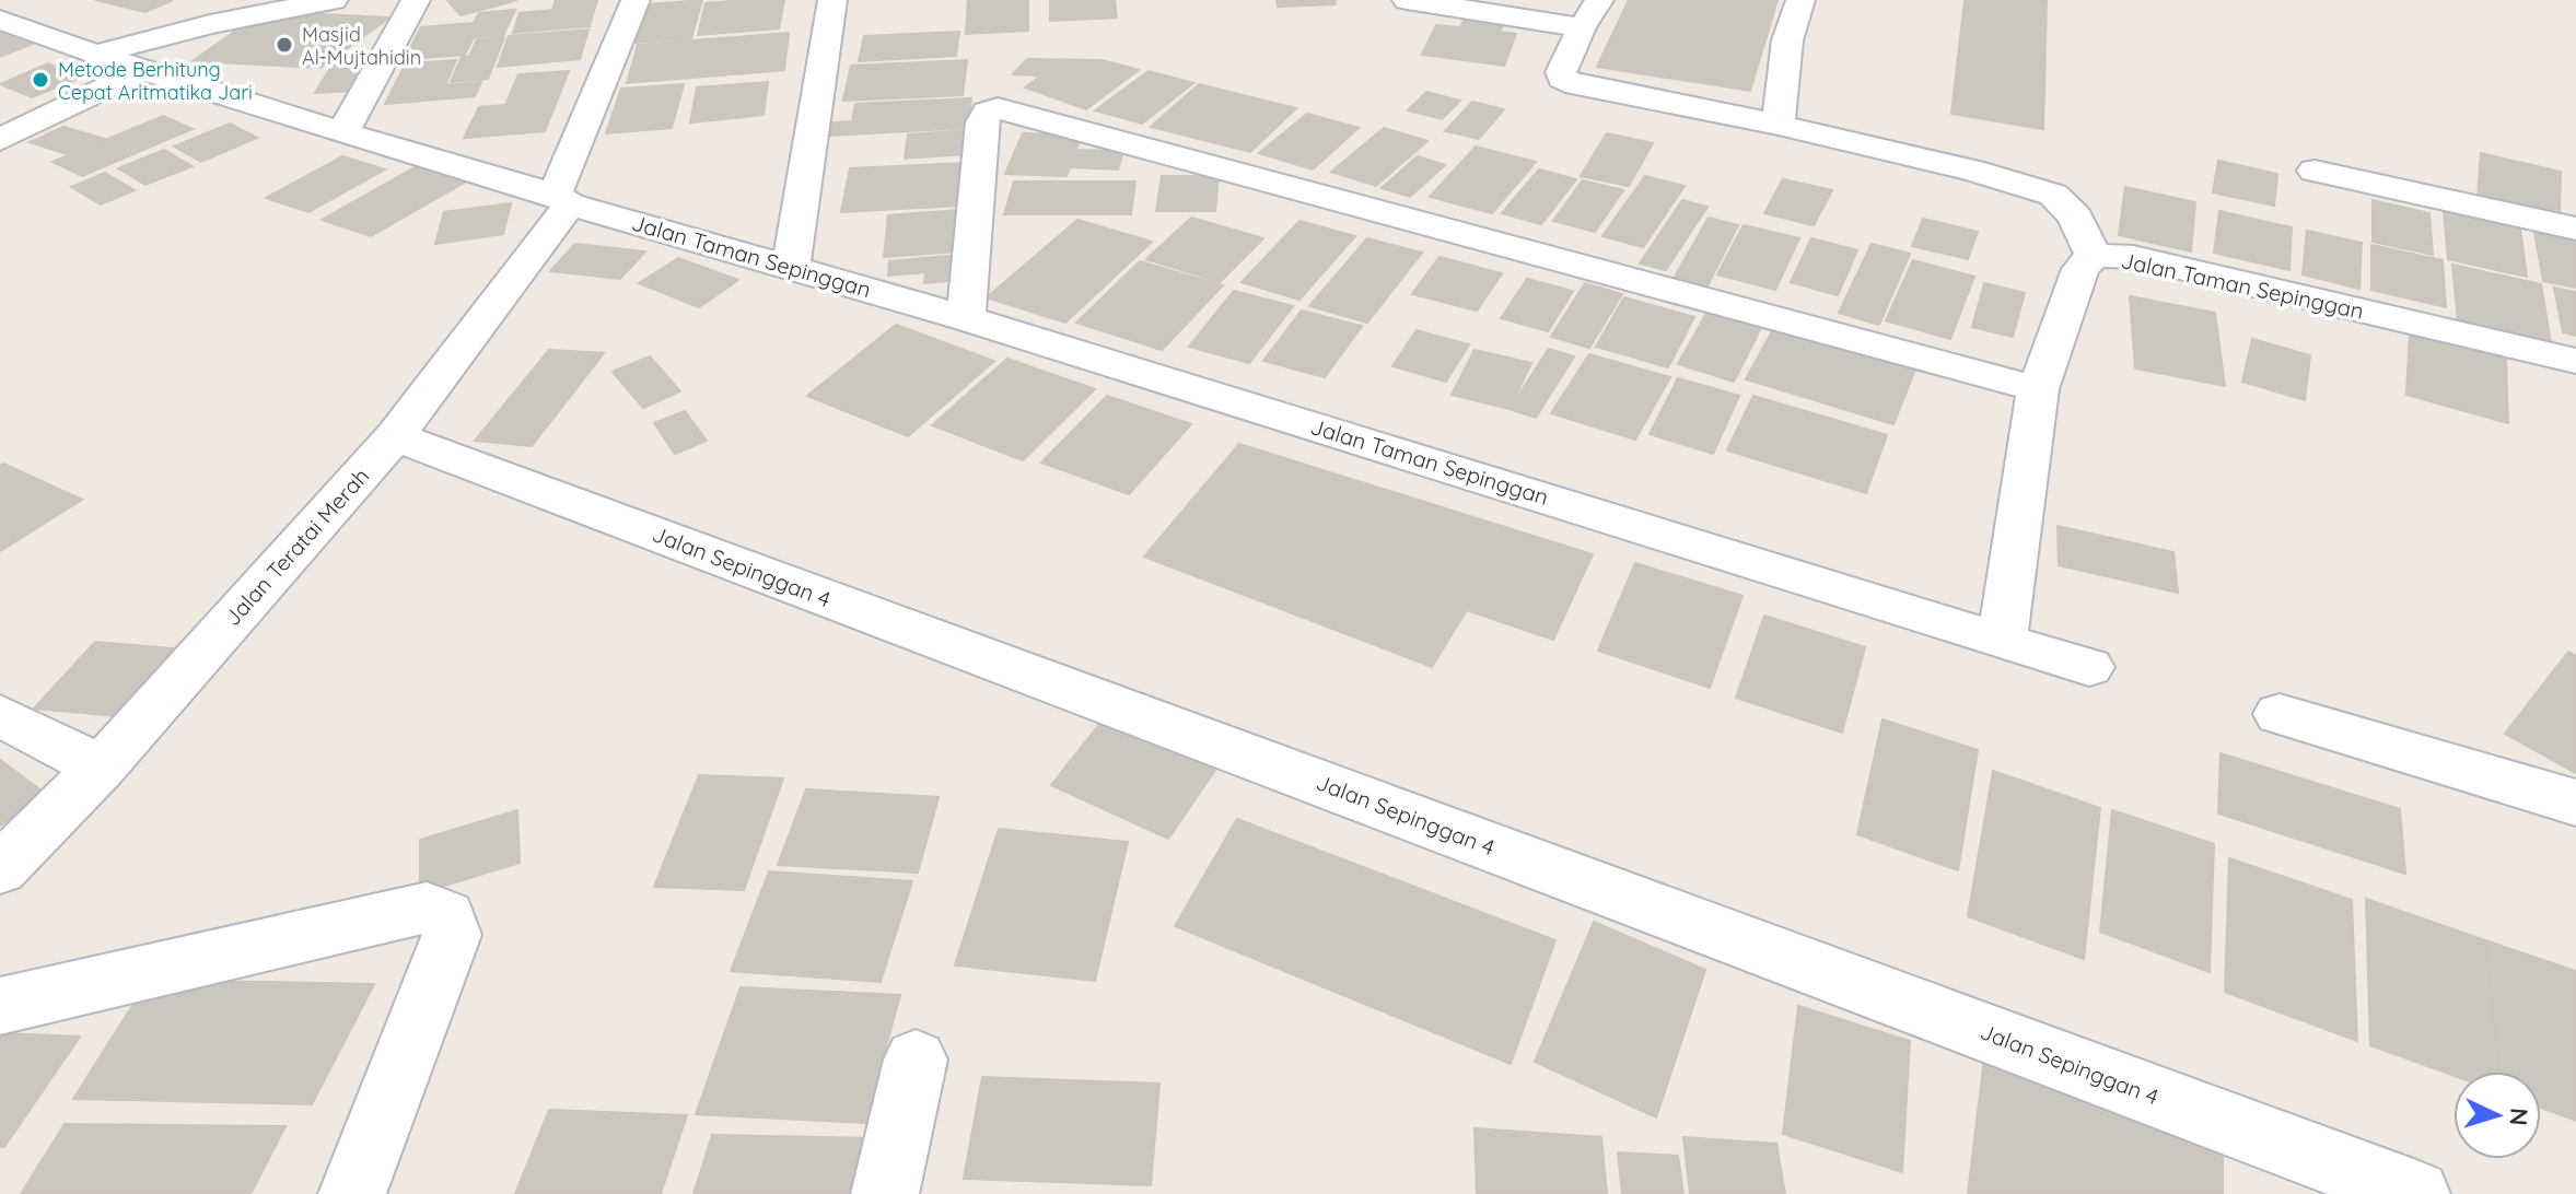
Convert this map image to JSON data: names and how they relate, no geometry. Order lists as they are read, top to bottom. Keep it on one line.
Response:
{"streets":{"street":["Jalan Taman Sepinggan","Jalan Teratai Merah","Jalan Sepinggan 4"]},"crossings":[["Jalan Taman Sepinggan","Jalan Teratai Merah"],["Jalan Teratai Merah","Jalan Sepinggan 4"]],"places":["Masjid Al-Mujtahidin","Metode Berhitung Cepat Aritmatika Jari"],"north":"right"}
